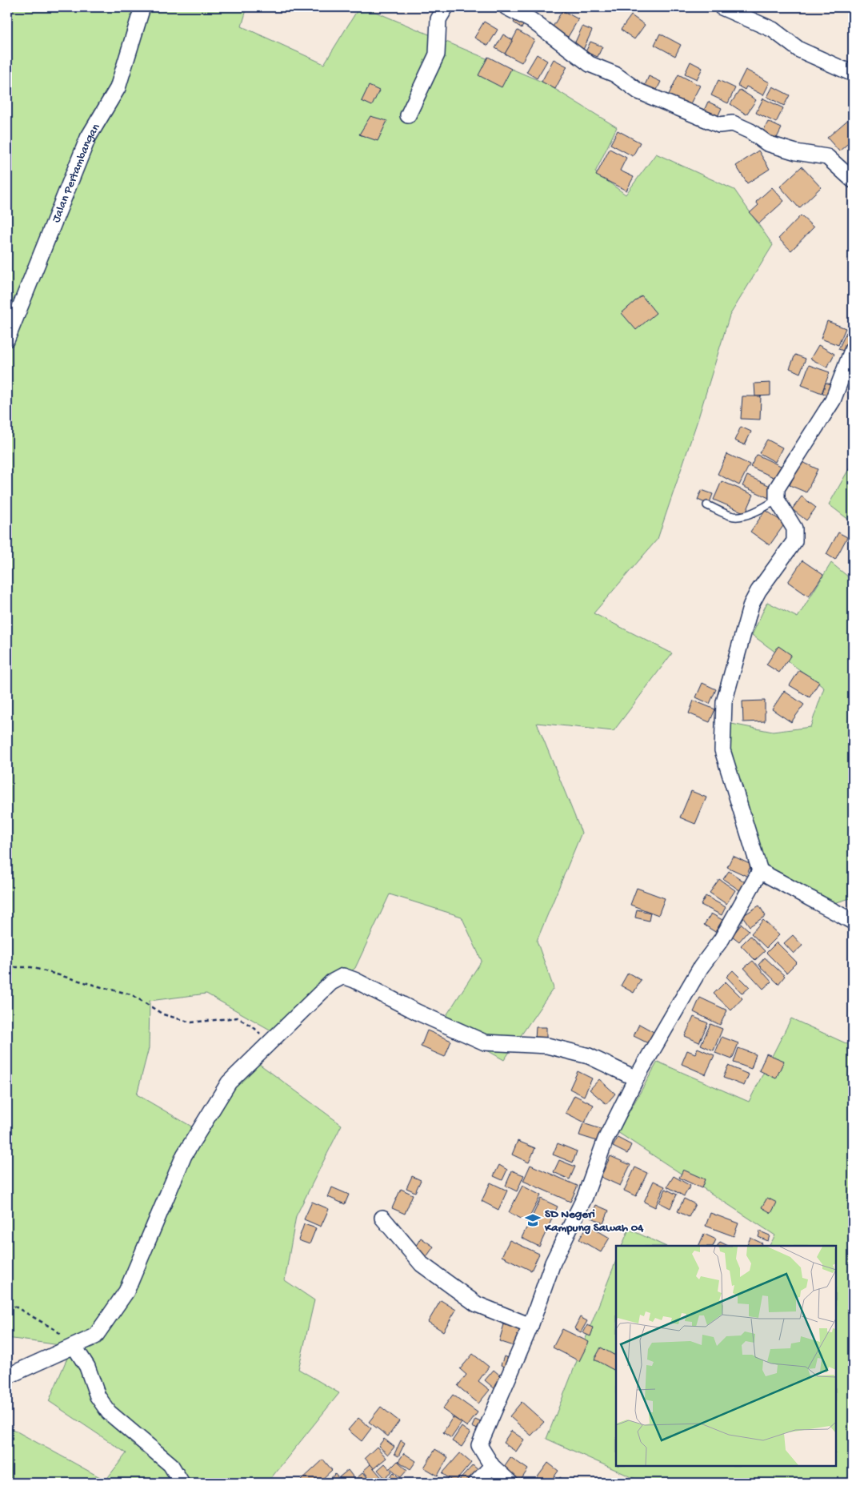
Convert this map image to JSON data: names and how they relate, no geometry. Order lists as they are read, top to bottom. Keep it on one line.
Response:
{"streets":{"street":["Jalan Pertambangan"]},"places":{"school or university":["SD Negeri Kampung Sawah 04"]}}
